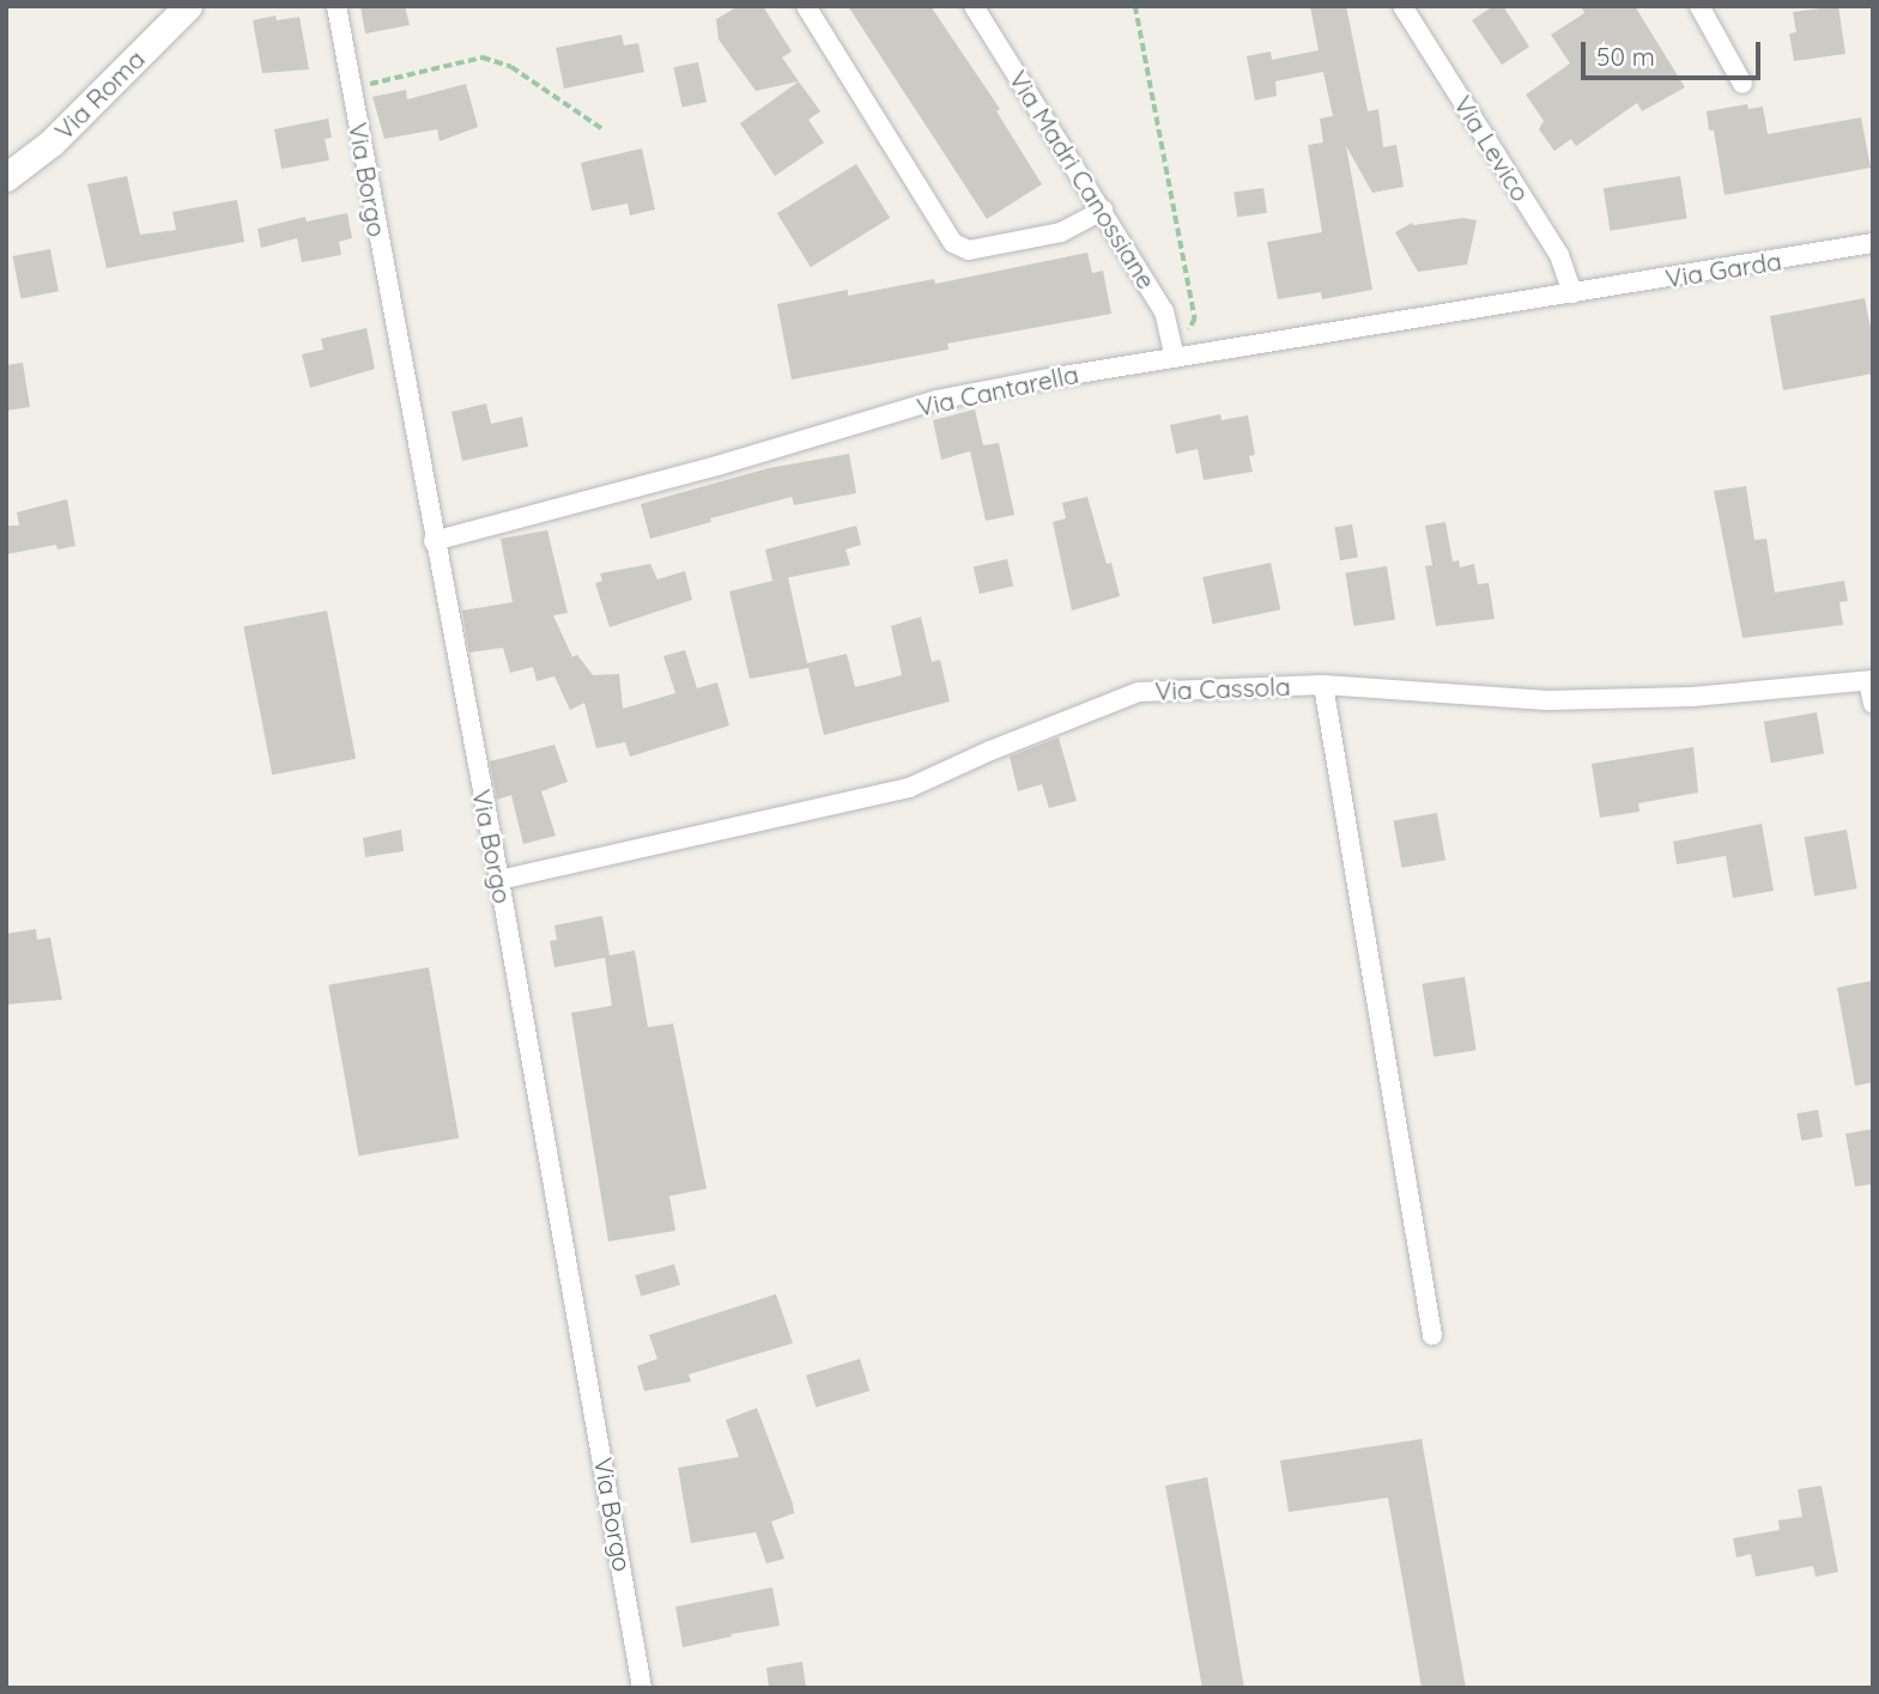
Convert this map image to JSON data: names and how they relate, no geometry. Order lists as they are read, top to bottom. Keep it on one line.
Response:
{"streets":{"main road":["Via Roma"],"street":["Via Levico","Via Borgo","Via Madri Canossiane","Via Garda","Via Cantarella","Via Cassola"]},"crossings":[["Via Levico","Via Garda"],["Via Levico","Via Cantarella"],["Via Borgo","Via Cantarella"],["Via Borgo","Via Cassola"],["Via Madri Canossiane","Via Cantarella"],["Via Garda","Via Cantarella"]],"scale_bar":"50 m"}
